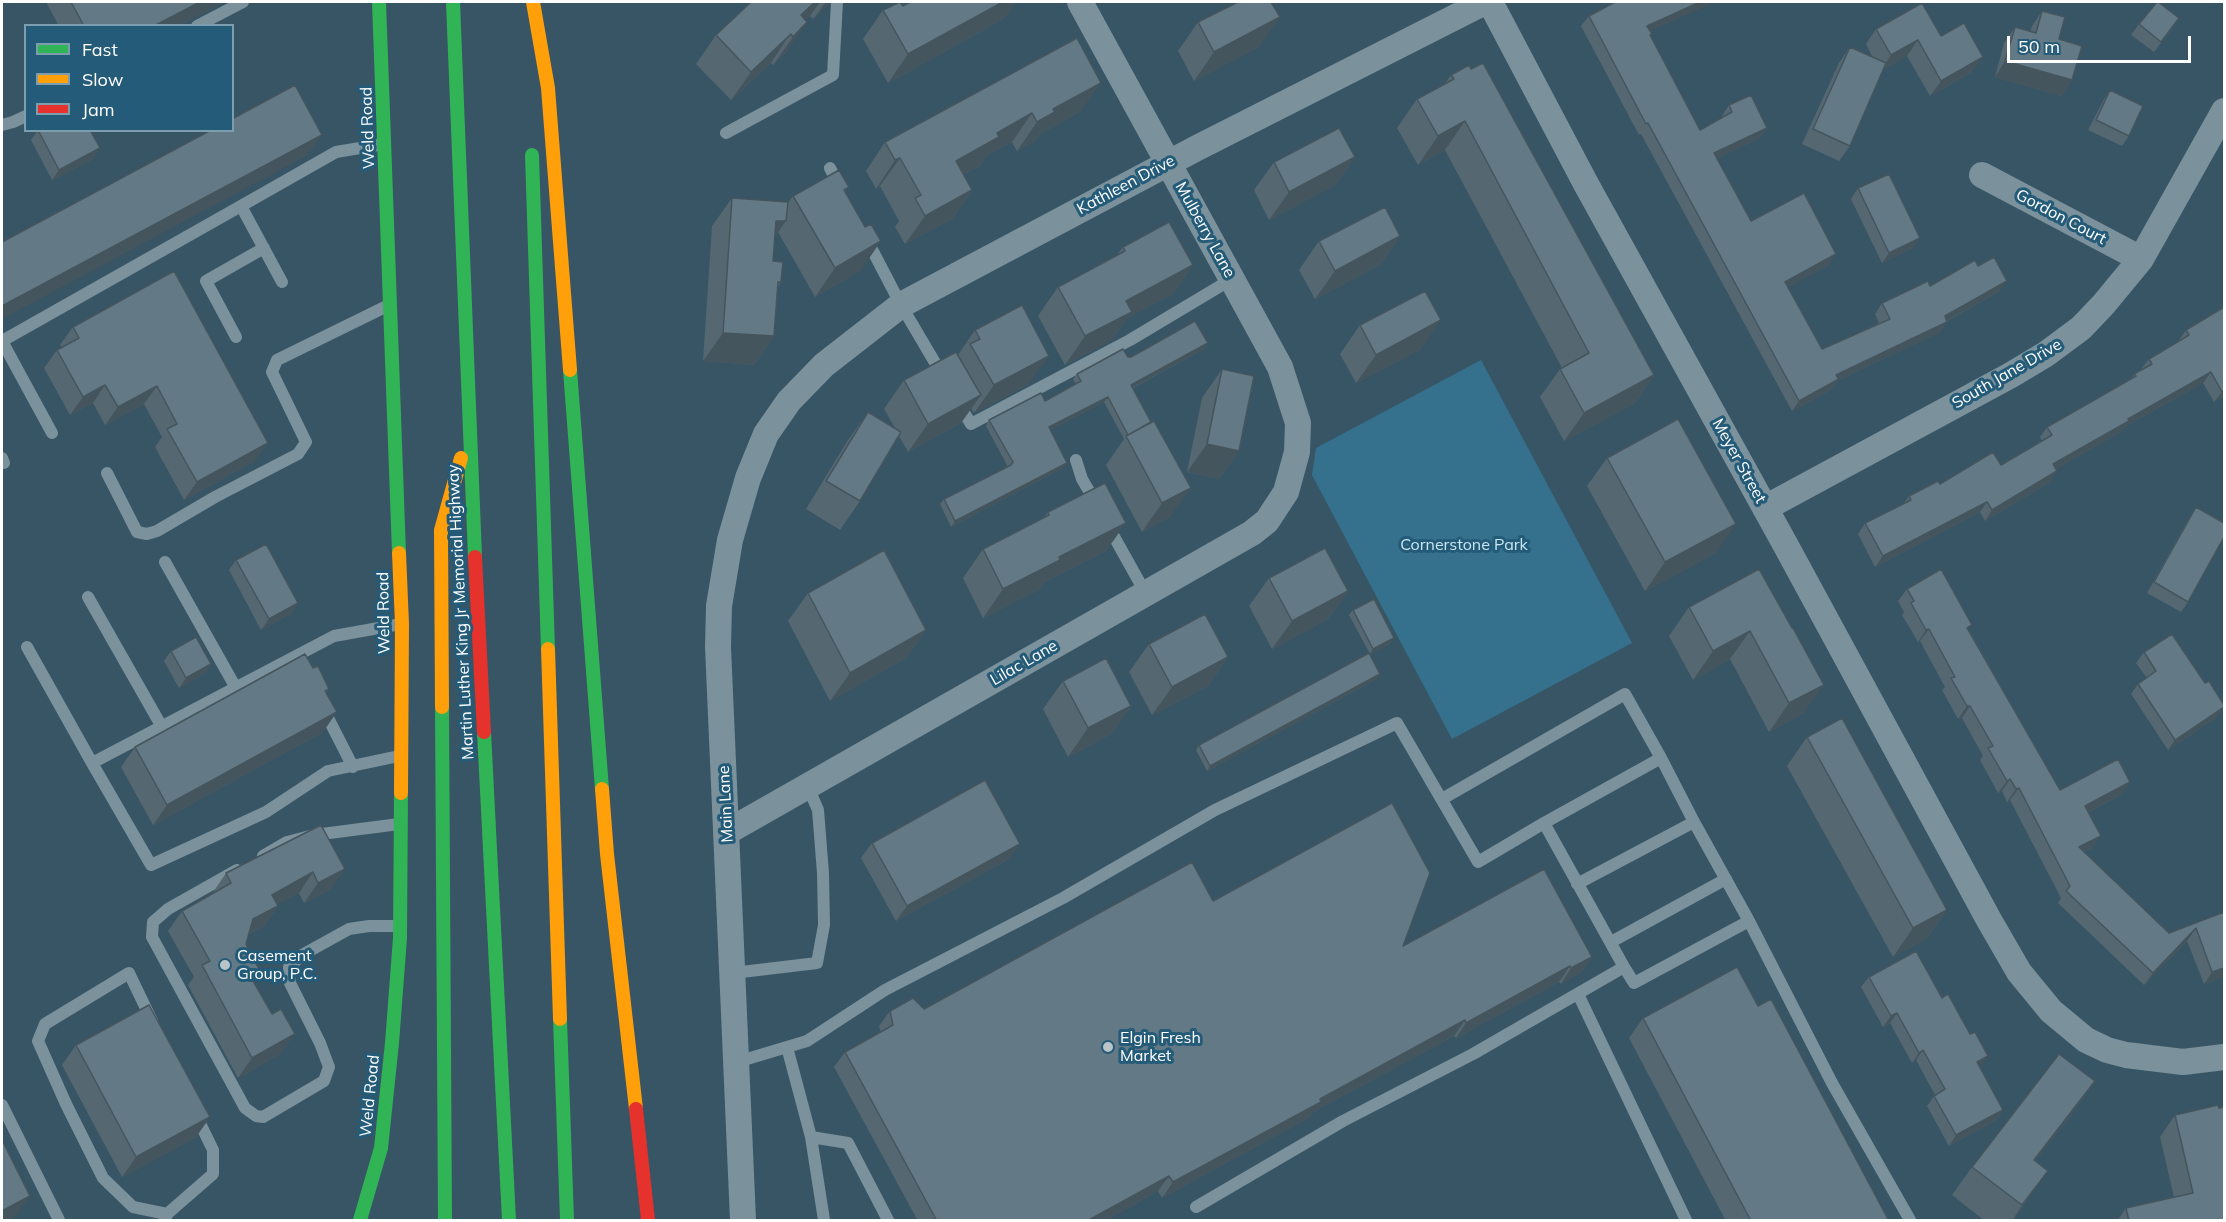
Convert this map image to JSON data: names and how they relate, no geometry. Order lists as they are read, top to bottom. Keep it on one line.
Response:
{"streets":{"main road":["Weld Road","Martin Luther King Jr Memorial Highway"],"street":["Kathleen Drive","Gordon Court","Mulberry Lane","South Jane Drive","Meyer Street","Lilac Lane","Main Lane"]},"crossings":[["Kathleen Drive","Mulberry Lane"],["Kathleen Drive","Main Lane"],["Gordon Court","South Jane Drive"],["Mulberry Lane","Lilac Lane"],["South Jane Drive","Meyer Street"],["Lilac Lane","Main Lane"]],"parks":["Cornerstone Park"],"places":["Casement Group, P.C.","Elgin Fresh Market"],"legend":["Fast","Slow","Jam"],"scale_bar":"50 m"}
